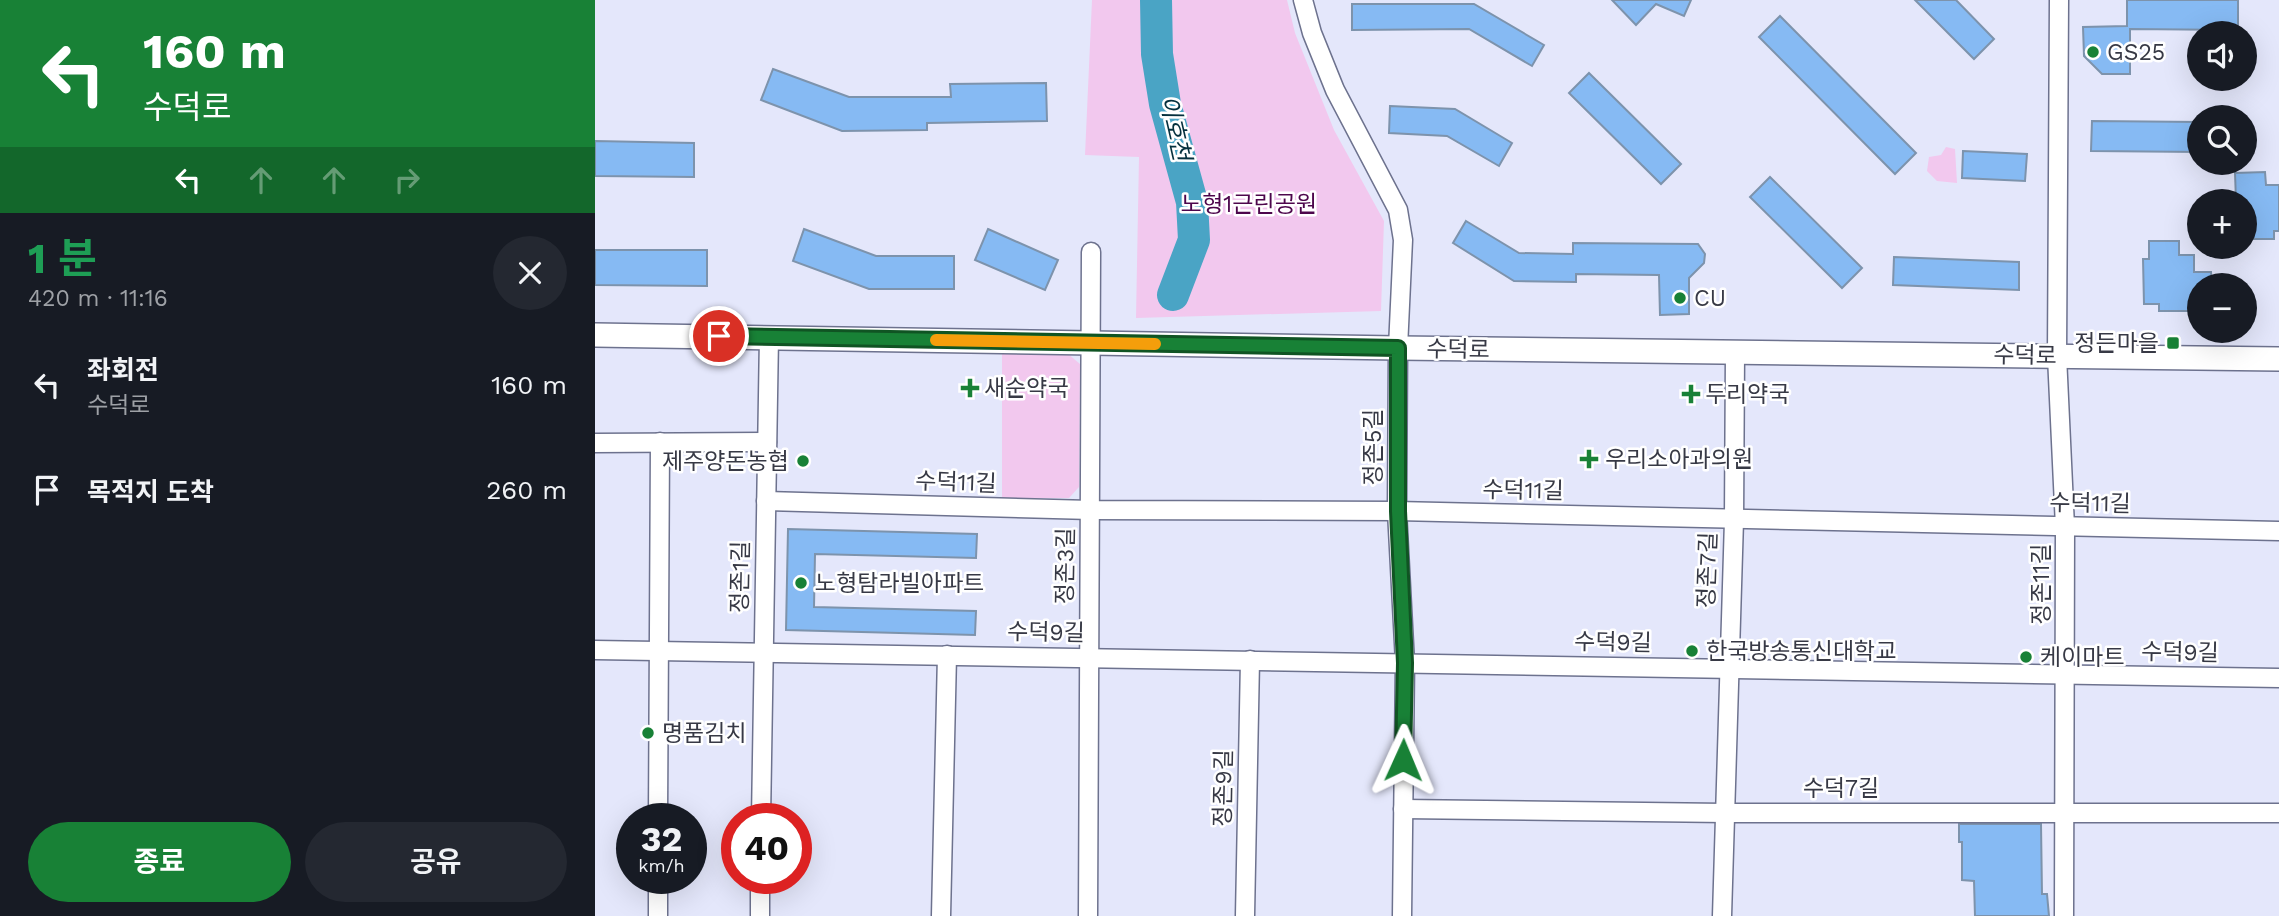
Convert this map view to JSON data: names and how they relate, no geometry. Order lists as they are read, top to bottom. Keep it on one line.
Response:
{"streets":{"main road":["수덕로"],"street":["정존5길","수덕11길","정존3길","정존7길","정존1길","정존11길","수덕9길","정존9길","수덕7길"]},"crossings":[["수덕로","정존5길"],["수덕로","정존3길"],["수덕로","정존7길"],["수덕로","정존1길"],["수덕로","정존11길"],["정존5길","수덕11길"],["정존5길","수덕9길"],["정존5길","수덕7길"],["수덕11길","정존3길"],["수덕11길","정존7길"],["수덕11길","정존1길"],["수덕11길","정존11길"],["정존3길","수덕9길"],["정존7길","수덕9길"],["정존7길","수덕7길"],["정존1길","수덕9길"],["정존11길","수덕9길"],["정존11길","수덕7길"],["수덕9길","정존9길"]],"water":["이호천"],"parks":["노형1근린공원"],"places":{"other":["GS25","CU","제주양돈농협","노형탐라빌아파트","한국방송통신대학교","케이마트","명품김치"],"transit":["정든마을"],"health":["새순약국","두리약국","우리소아과의원"]},"page":{"turn":["160 m","수덕로"],"map_buttons":["+","−"],"heading":["1 분","420 m · 11:16"],"list":[{"name":"좌회전","note":"수덕로","value":"160 m"},{"name":"목적지 도착","value":"260 m"}],"speed":"32 km/h","limit":"40","buttons":["종료","공유"]}}
